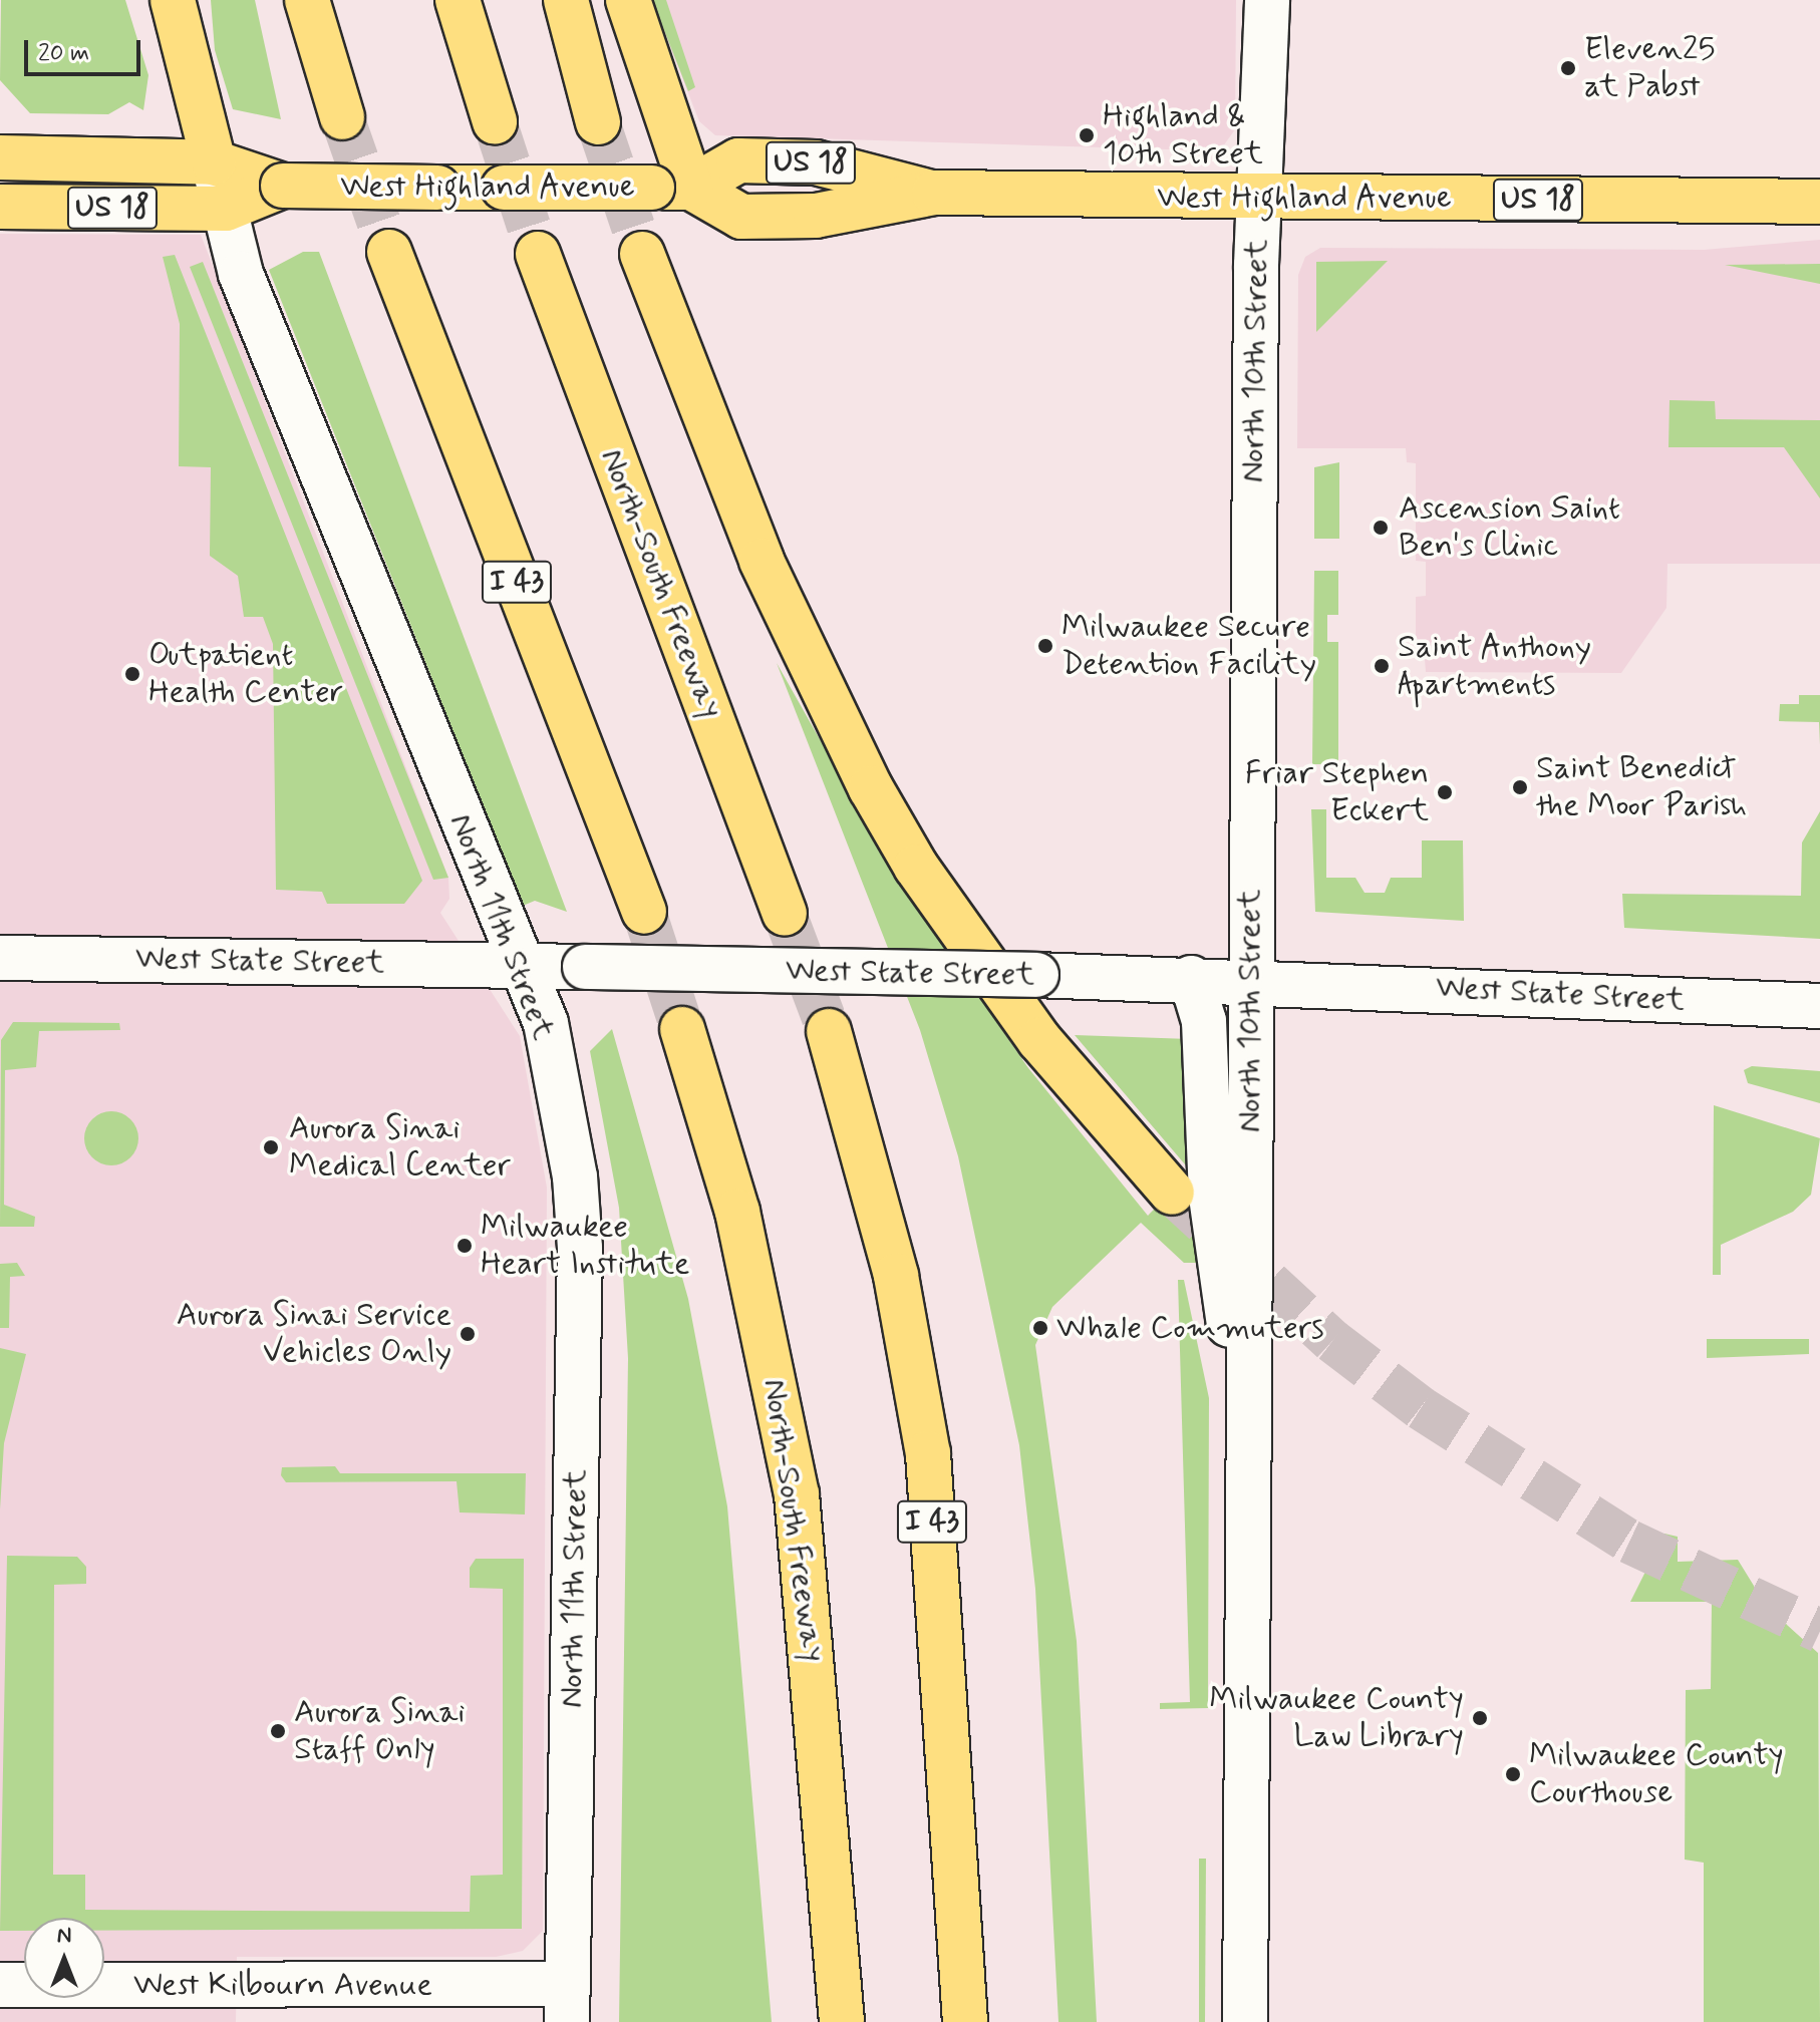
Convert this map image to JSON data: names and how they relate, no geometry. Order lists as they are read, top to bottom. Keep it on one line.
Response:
{"streets":{"main road":["US 18","West Highland Avenue","I 43","North-South Freeway"],"street":["North 10th Street","North 11th Street","West State Street","West Kilbourn Avenue"]},"crossings":[["West Highland Avenue","North 10th Street"],["West Highland Avenue","North 11th Street"],["North 10th Street","West State Street"],["North 11th Street","West State Street"],["North 11th Street","West Kilbourn Avenue"]],"places":["Eleven25 at Pabst","Highland & 10th Street","Ascension Saint Ben's Clinic","Milwaukee Secure Detention Facility","Saint Anthony Apartments","Outpatient Health Center","Saint Benedict the Moor Parish","Friar Stephen Eckert","Aurora Sinai Medical Center","Milwaukee Heart Institute","Whale Commuters","Aurora Sinai Service Vehicles Only","Milwaukee County Law Library","Aurora Sinai Staff Only","Milwaukee County Courthouse"],"scale_bar":"20 m","north":"top"}
